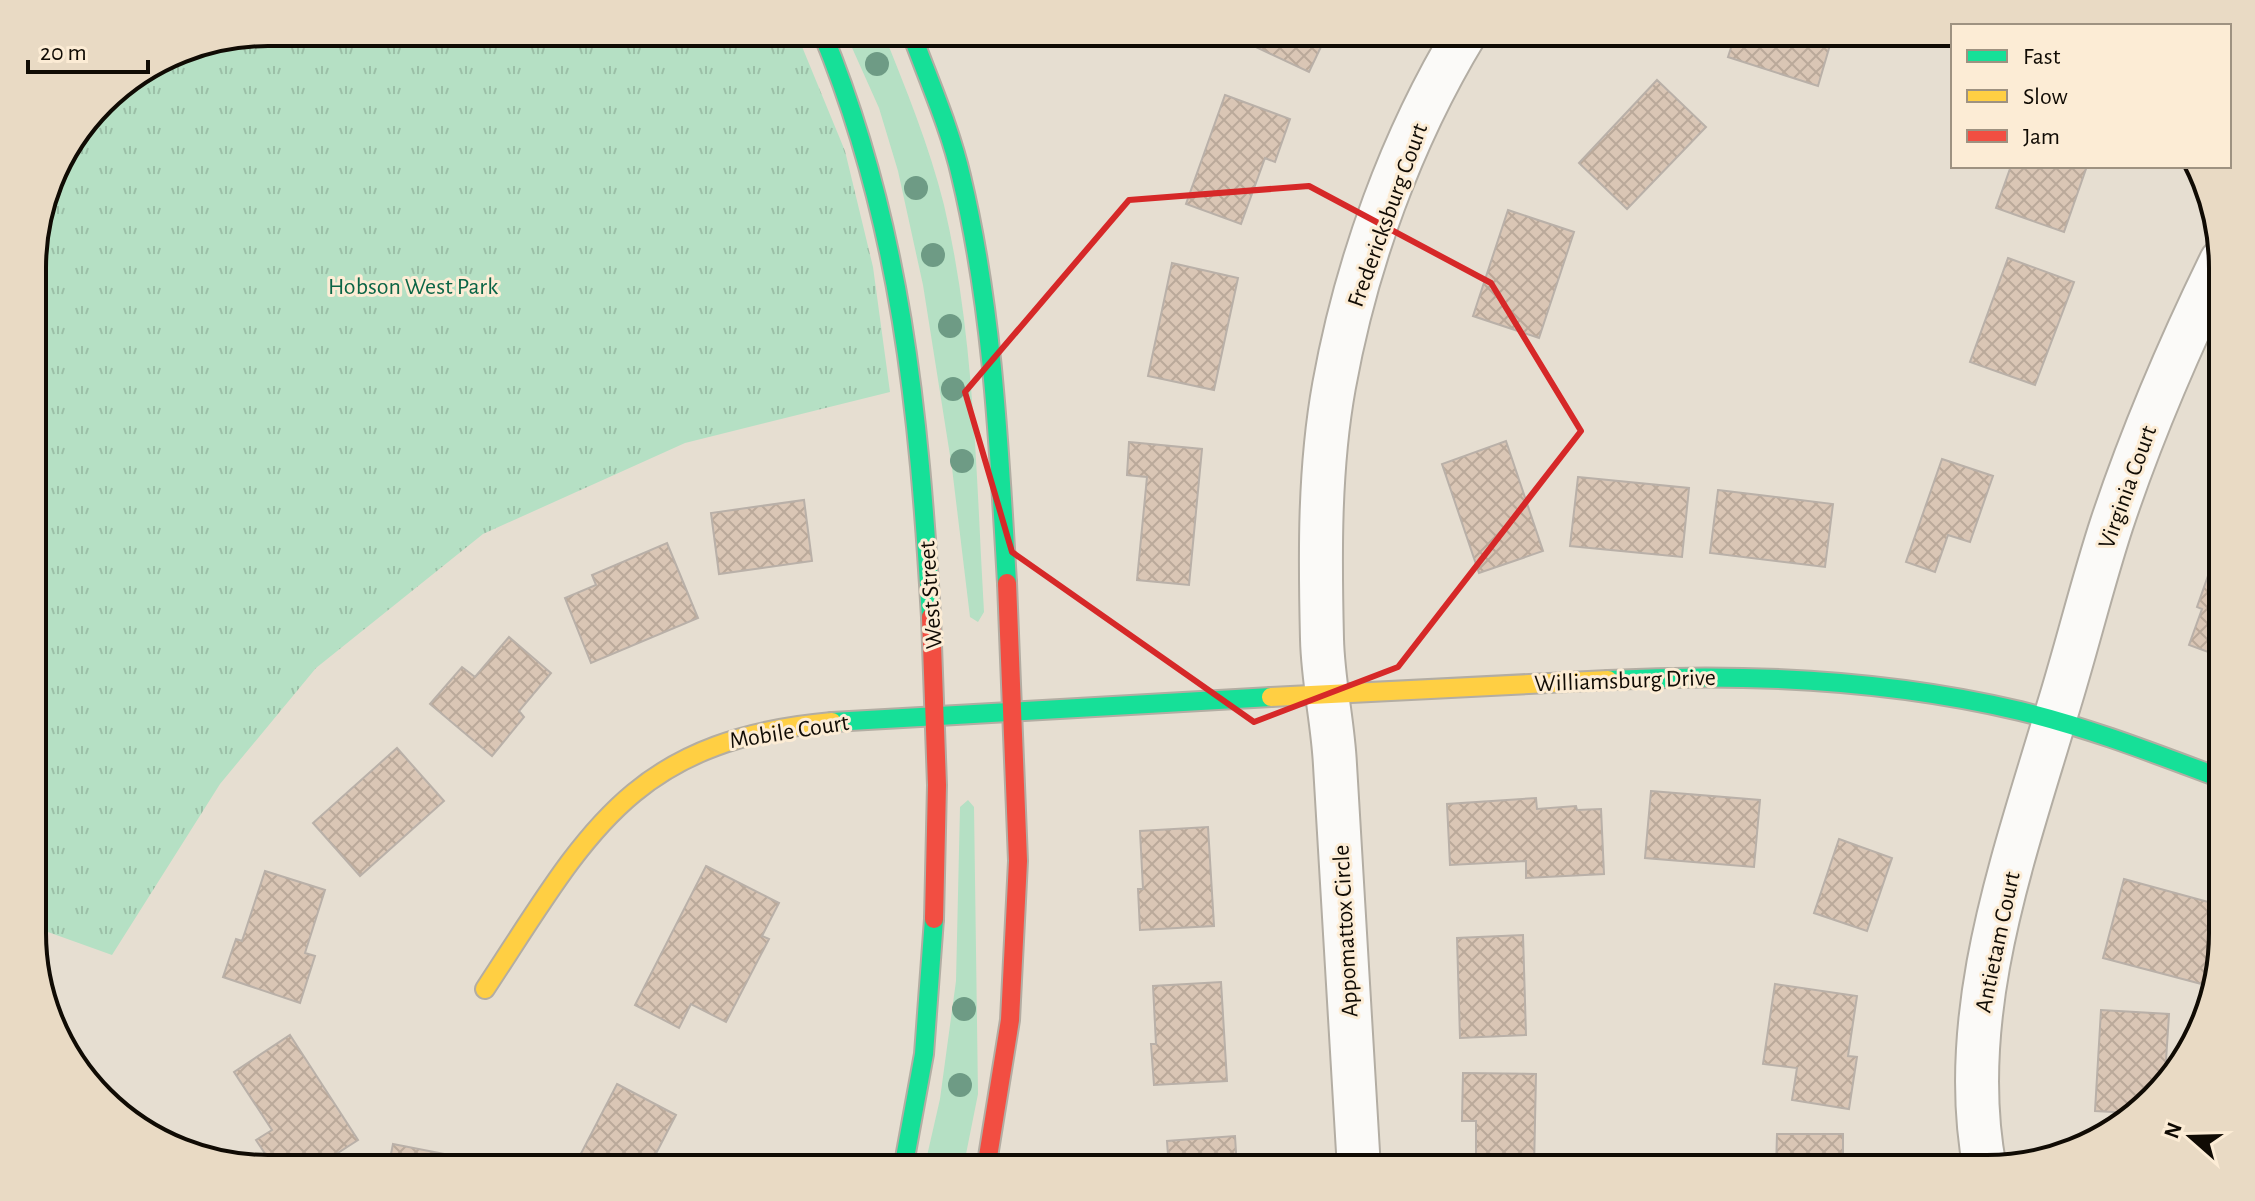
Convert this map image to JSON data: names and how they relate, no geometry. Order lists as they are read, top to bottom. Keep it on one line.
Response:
{"streets":{"street":["Fredericksburg Court","Virginia Court","West Street","Williamsburg Drive","Mobile Court","Appomattox Circle","Antietam Court"]},"crossings":[["Fredericksburg Court","Williamsburg Drive"],["Fredericksburg Court","Appomattox Circle"],["Virginia Court","Williamsburg Drive"],["Virginia Court","Antietam Court"],["West Street","Mobile Court"],["Williamsburg Drive","Mobile Court"],["Williamsburg Drive","Appomattox Circle"],["Williamsburg Drive","Antietam Court"]],"parks":["Hobson West Park"],"legend":["Fast","Slow","Jam"],"scale_bar":"20 m","north":"left"}
